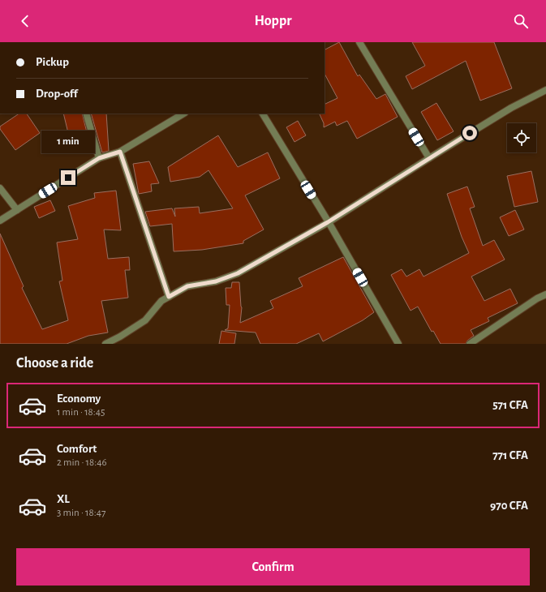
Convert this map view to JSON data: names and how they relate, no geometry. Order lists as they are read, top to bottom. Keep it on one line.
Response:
{"page":{"header":"Hoppr","banner":["Pickup","Drop-off"],"bubble":"1 min","heading":"Choose a ride","list":[{"name":"Economy","note":"1 min · 18:45","value":"571 CFA"},{"name":"Comfort","note":"2 min · 18:46","value":"771 CFA"},{"name":"XL","note":"3 min · 18:47","value":"970 CFA"}],"buttons":"Confirm"}}
